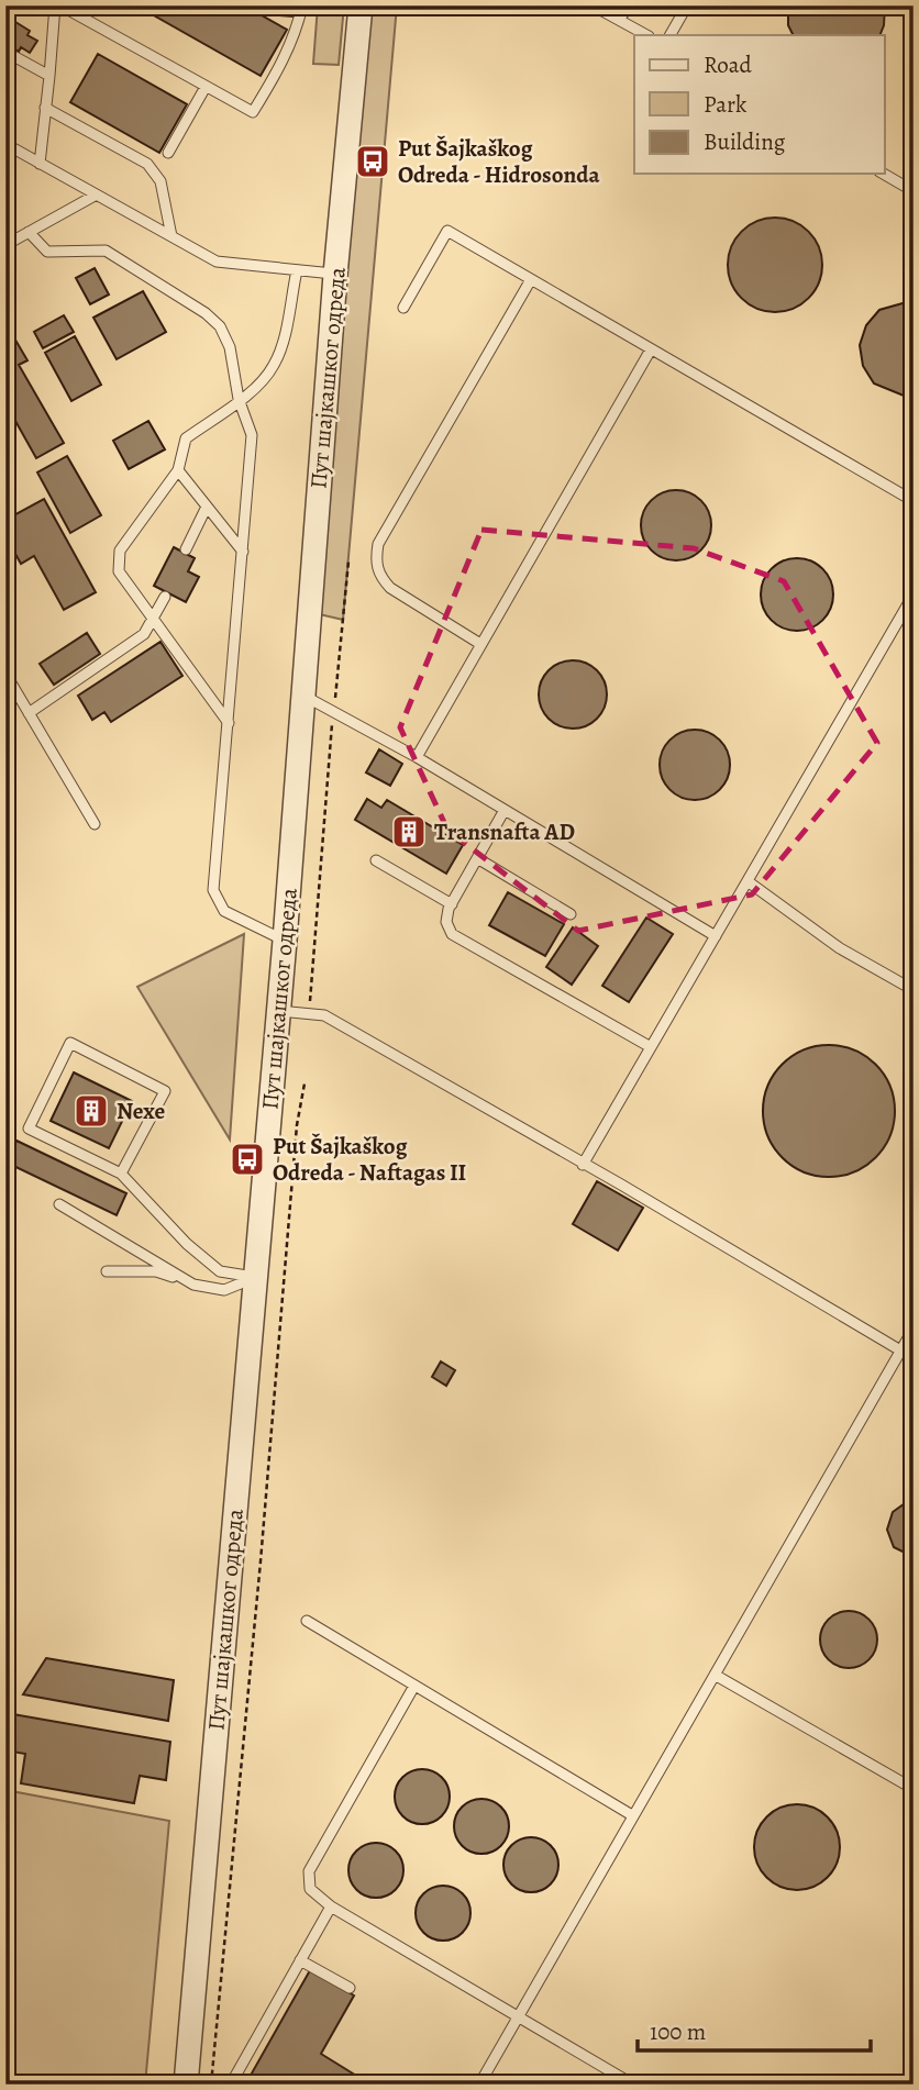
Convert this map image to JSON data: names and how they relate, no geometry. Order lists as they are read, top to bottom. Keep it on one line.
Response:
{"streets":{"street":["Пут шајкашког одреда"]},"places":{"bus stop":["Put Šajkaškog Odreda - Hidrosonda","Put Šajkaškog Odreda - Naftagas II"],"building":["Transnafta AD","Nexe"]},"legend":["Road","Park","Building"],"scale_bar":"100 m"}
